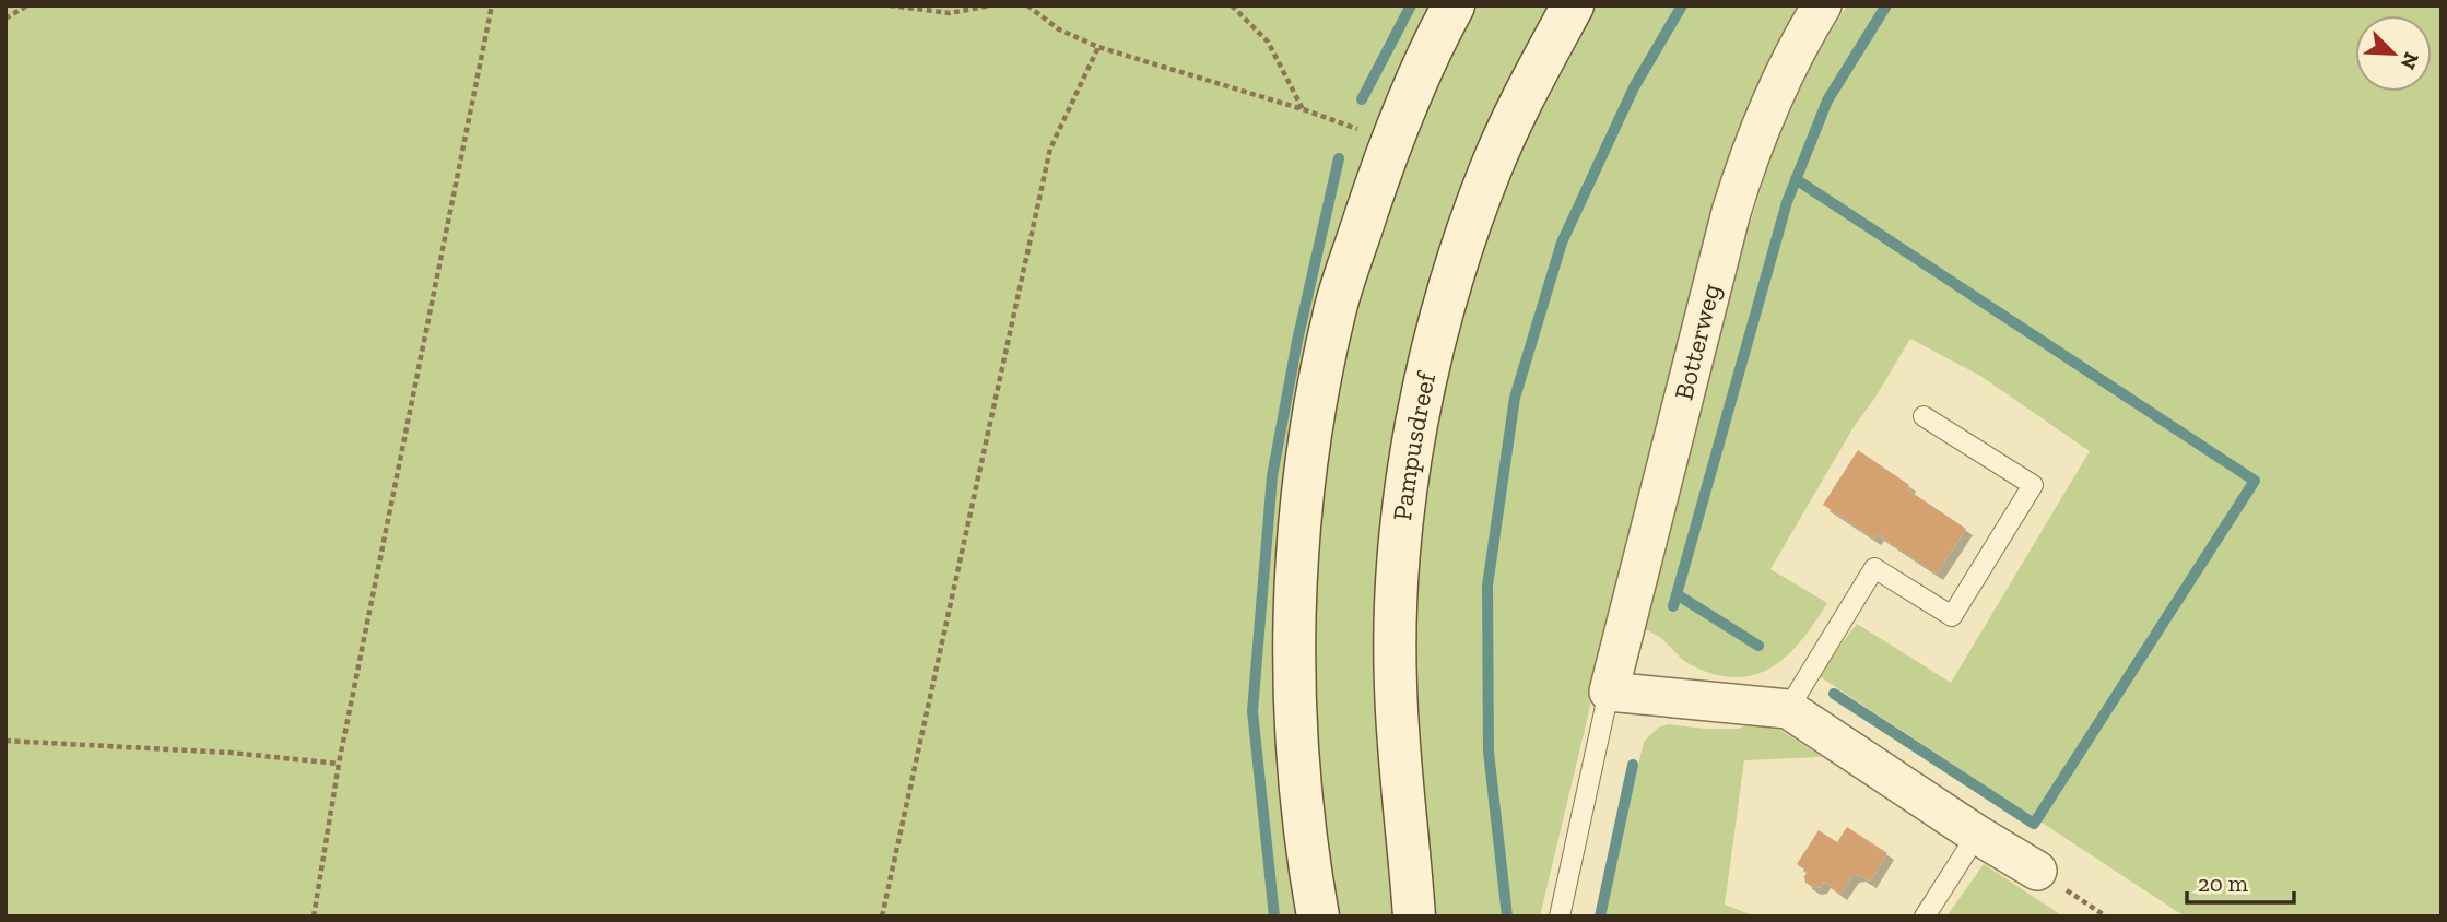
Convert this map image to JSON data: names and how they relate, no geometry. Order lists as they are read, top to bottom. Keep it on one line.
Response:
{"streets":{"main road":["Pampusdreef"],"street":["Botterweg"]},"scale_bar":"20 m","north":"bottom right"}
